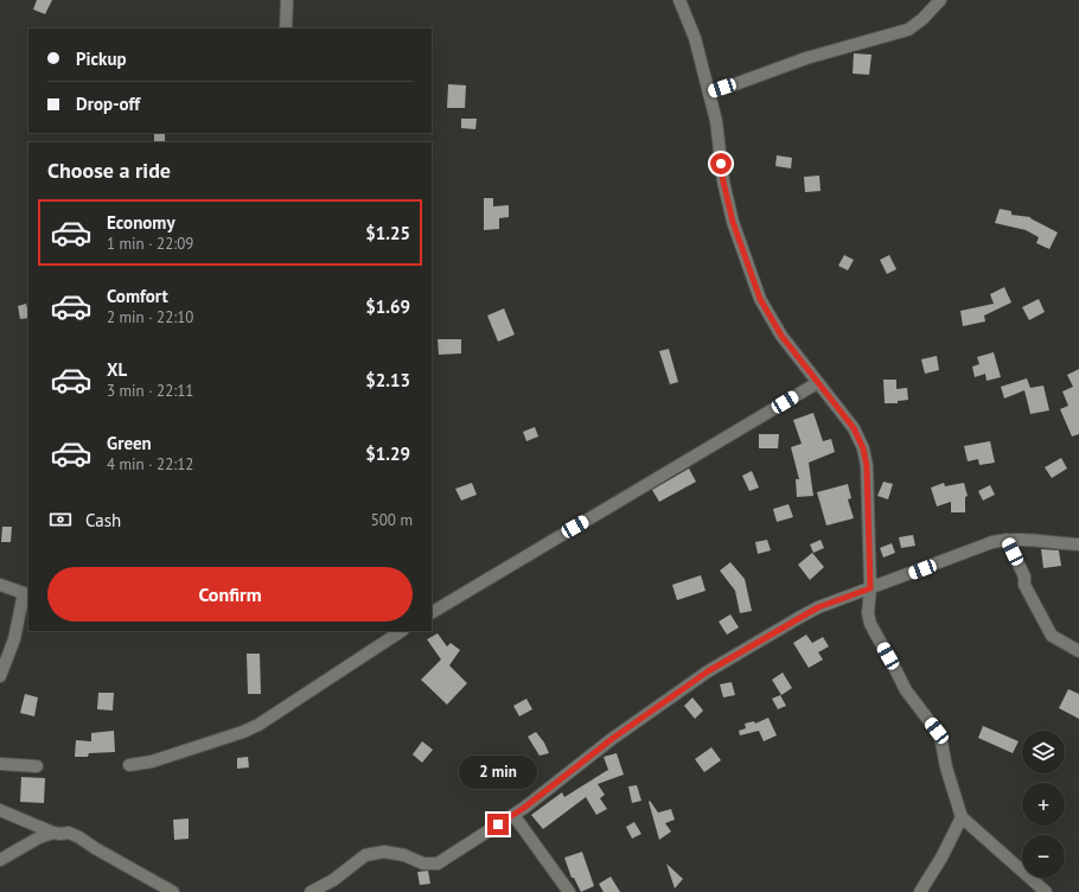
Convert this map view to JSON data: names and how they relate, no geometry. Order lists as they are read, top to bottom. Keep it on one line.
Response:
{"page":{"banner":["Pickup","Drop-off"],"heading":"Choose a ride","list":[{"name":"Economy","note":"1 min · 22:09","value":"$1.25"},{"name":"Comfort","note":"2 min · 22:10","value":"$1.69"},{"name":"XL","note":"3 min · 22:11","value":"$2.13"},{"name":"Green","note":"4 min · 22:12","value":"$1.29"}],"pay":["Cash","500 m"],"buttons":"Confirm","map_buttons":["+","−"],"bubble":"2 min"}}
